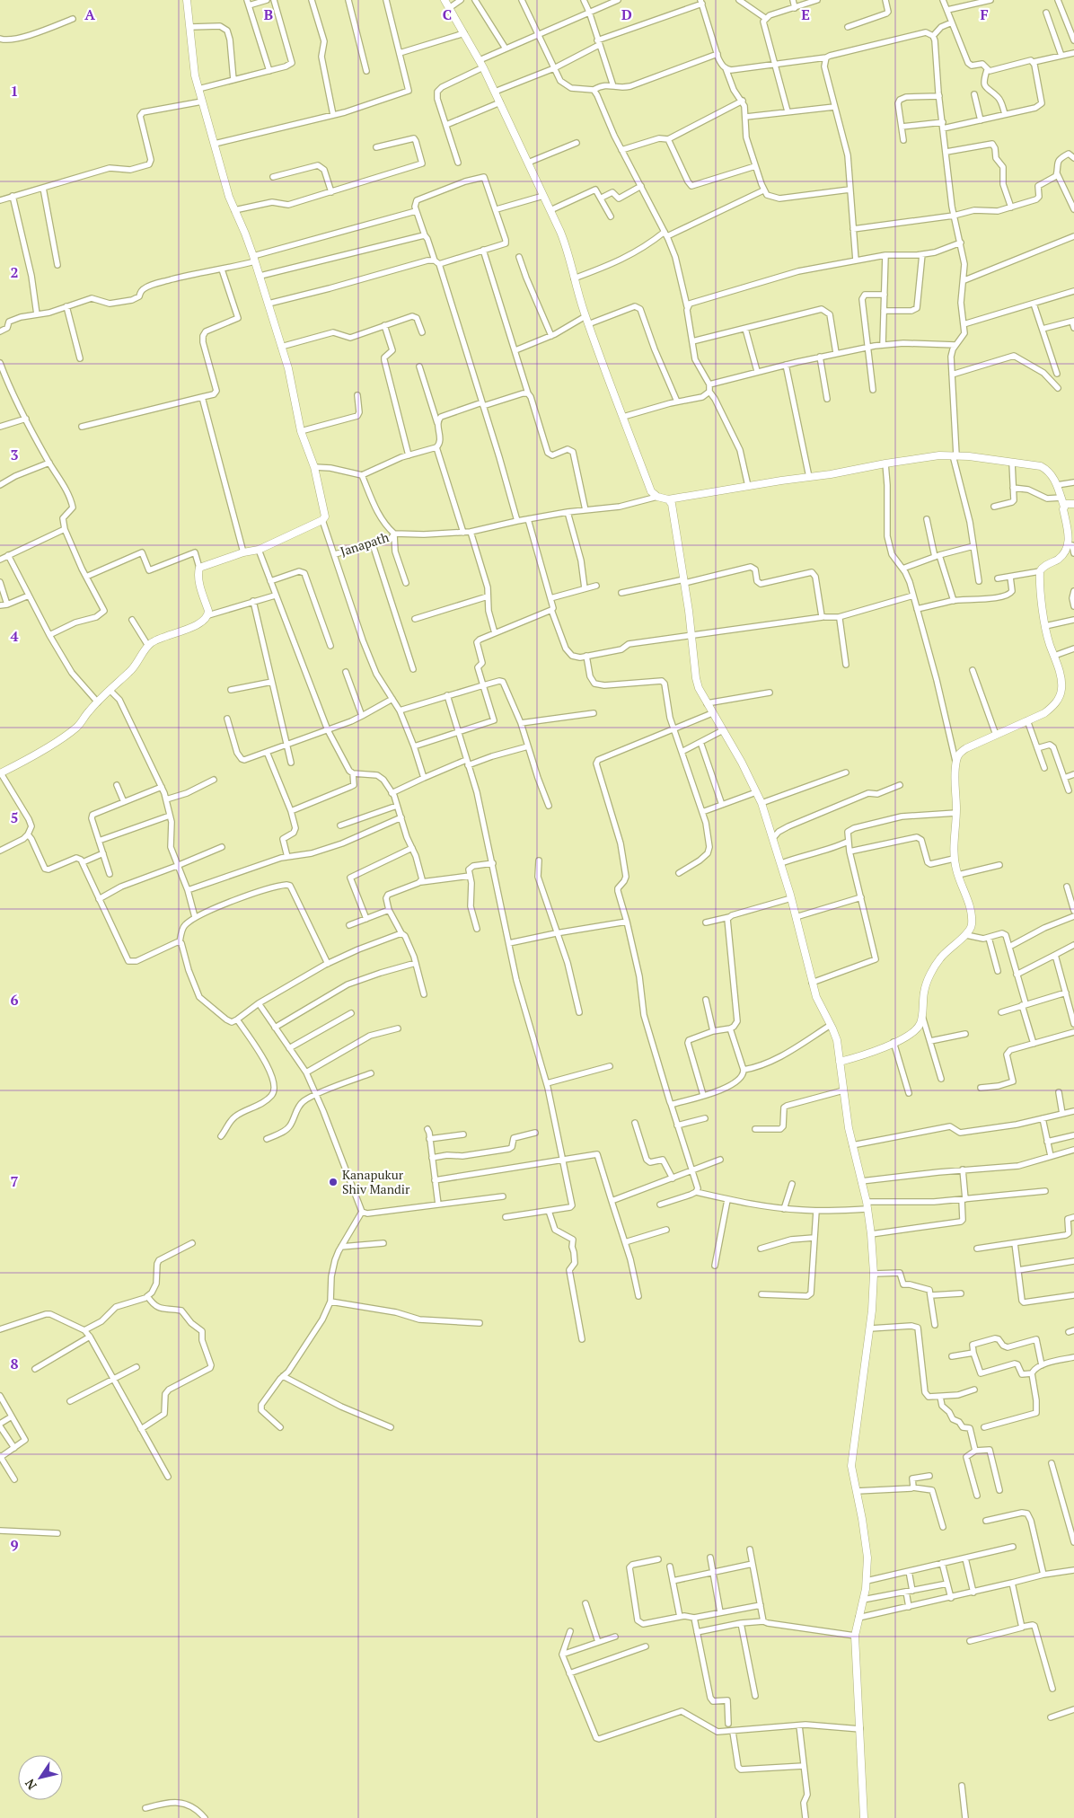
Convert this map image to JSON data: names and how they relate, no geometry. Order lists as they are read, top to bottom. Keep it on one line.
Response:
{"streets":{"street":["Janapath"]},"places":["Kanapukur Shiv Mandir"],"north":"bottom left","grid":{"columns":["A","B","C","D","E","F"],"rows":["1","2","3","4","5","6","7","8","9"]}}
